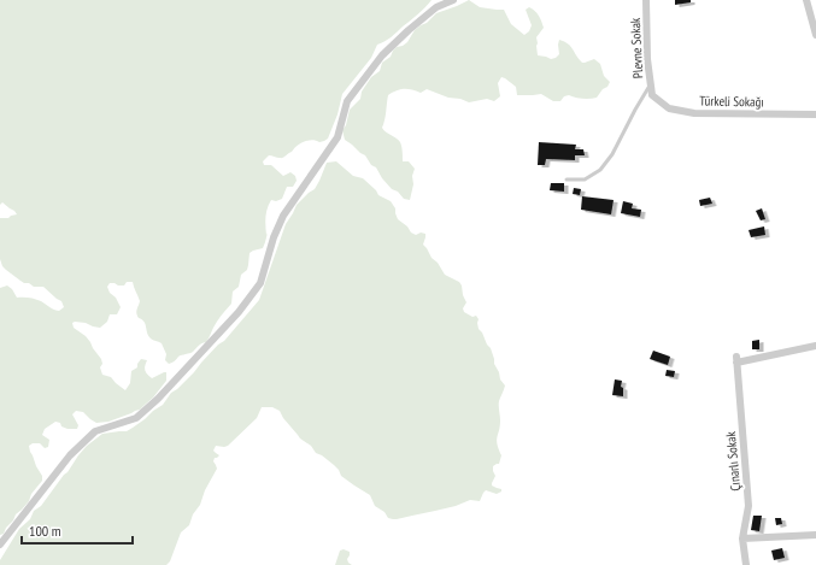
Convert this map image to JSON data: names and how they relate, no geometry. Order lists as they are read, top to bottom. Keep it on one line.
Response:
{"streets":{"street":["Plevne Sokak","Türkeli Sokağı","Çınarlı Sokak"]},"crossings":[["Plevne Sokak","Türkeli Sokağı"]],"scale_bar":"100 m"}
